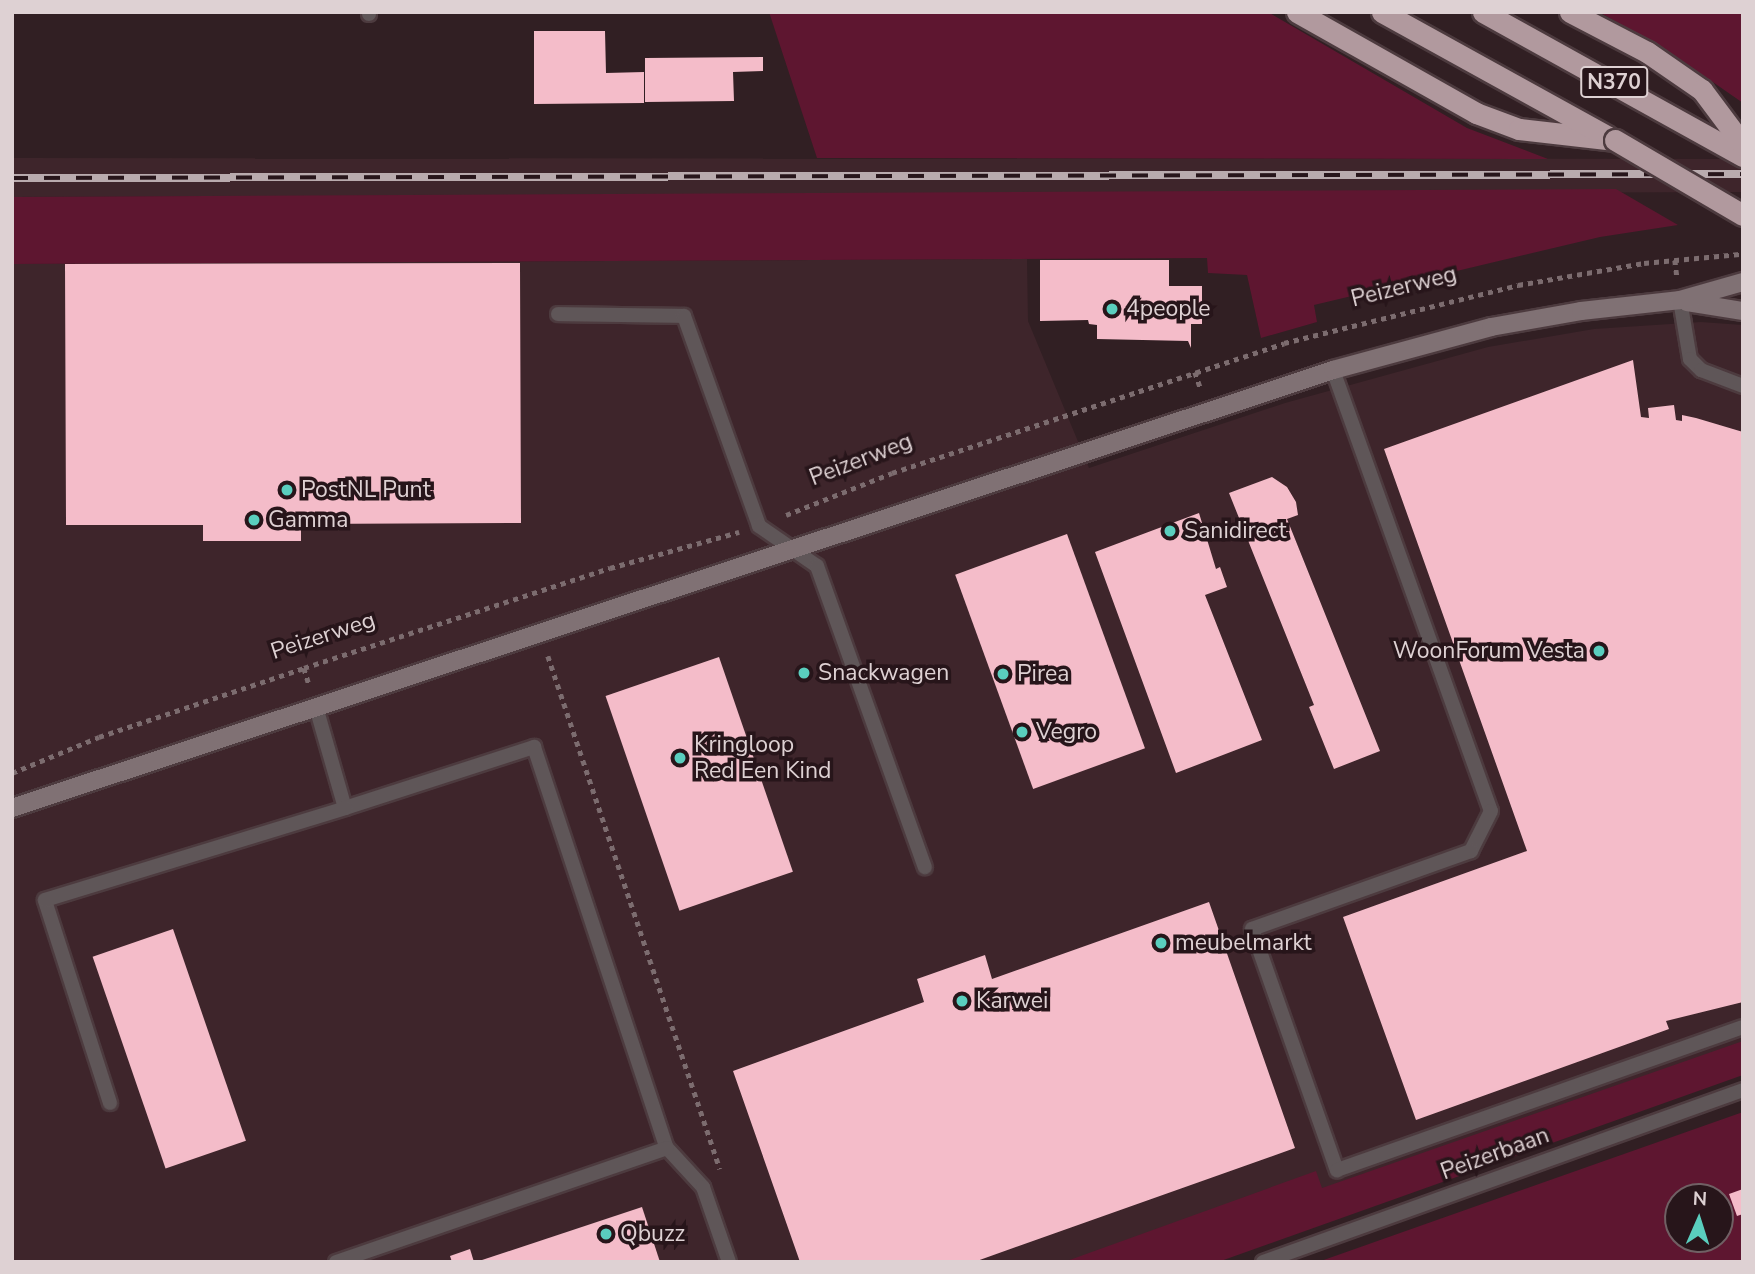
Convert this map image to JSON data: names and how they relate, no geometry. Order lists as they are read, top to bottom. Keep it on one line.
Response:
{"streets":{"highway":["N370"],"lane":["Peizerbaan"],"path":["Peizerweg"]},"places":["4people","PostNL Punt","Gamma","Sanidirect","WoonForum Vesta","Snackwagen","Pirea","Vegro","Kringloop Red Een Kind","meubelmarkt","Karwei","Qbuzz"],"north":"top"}
